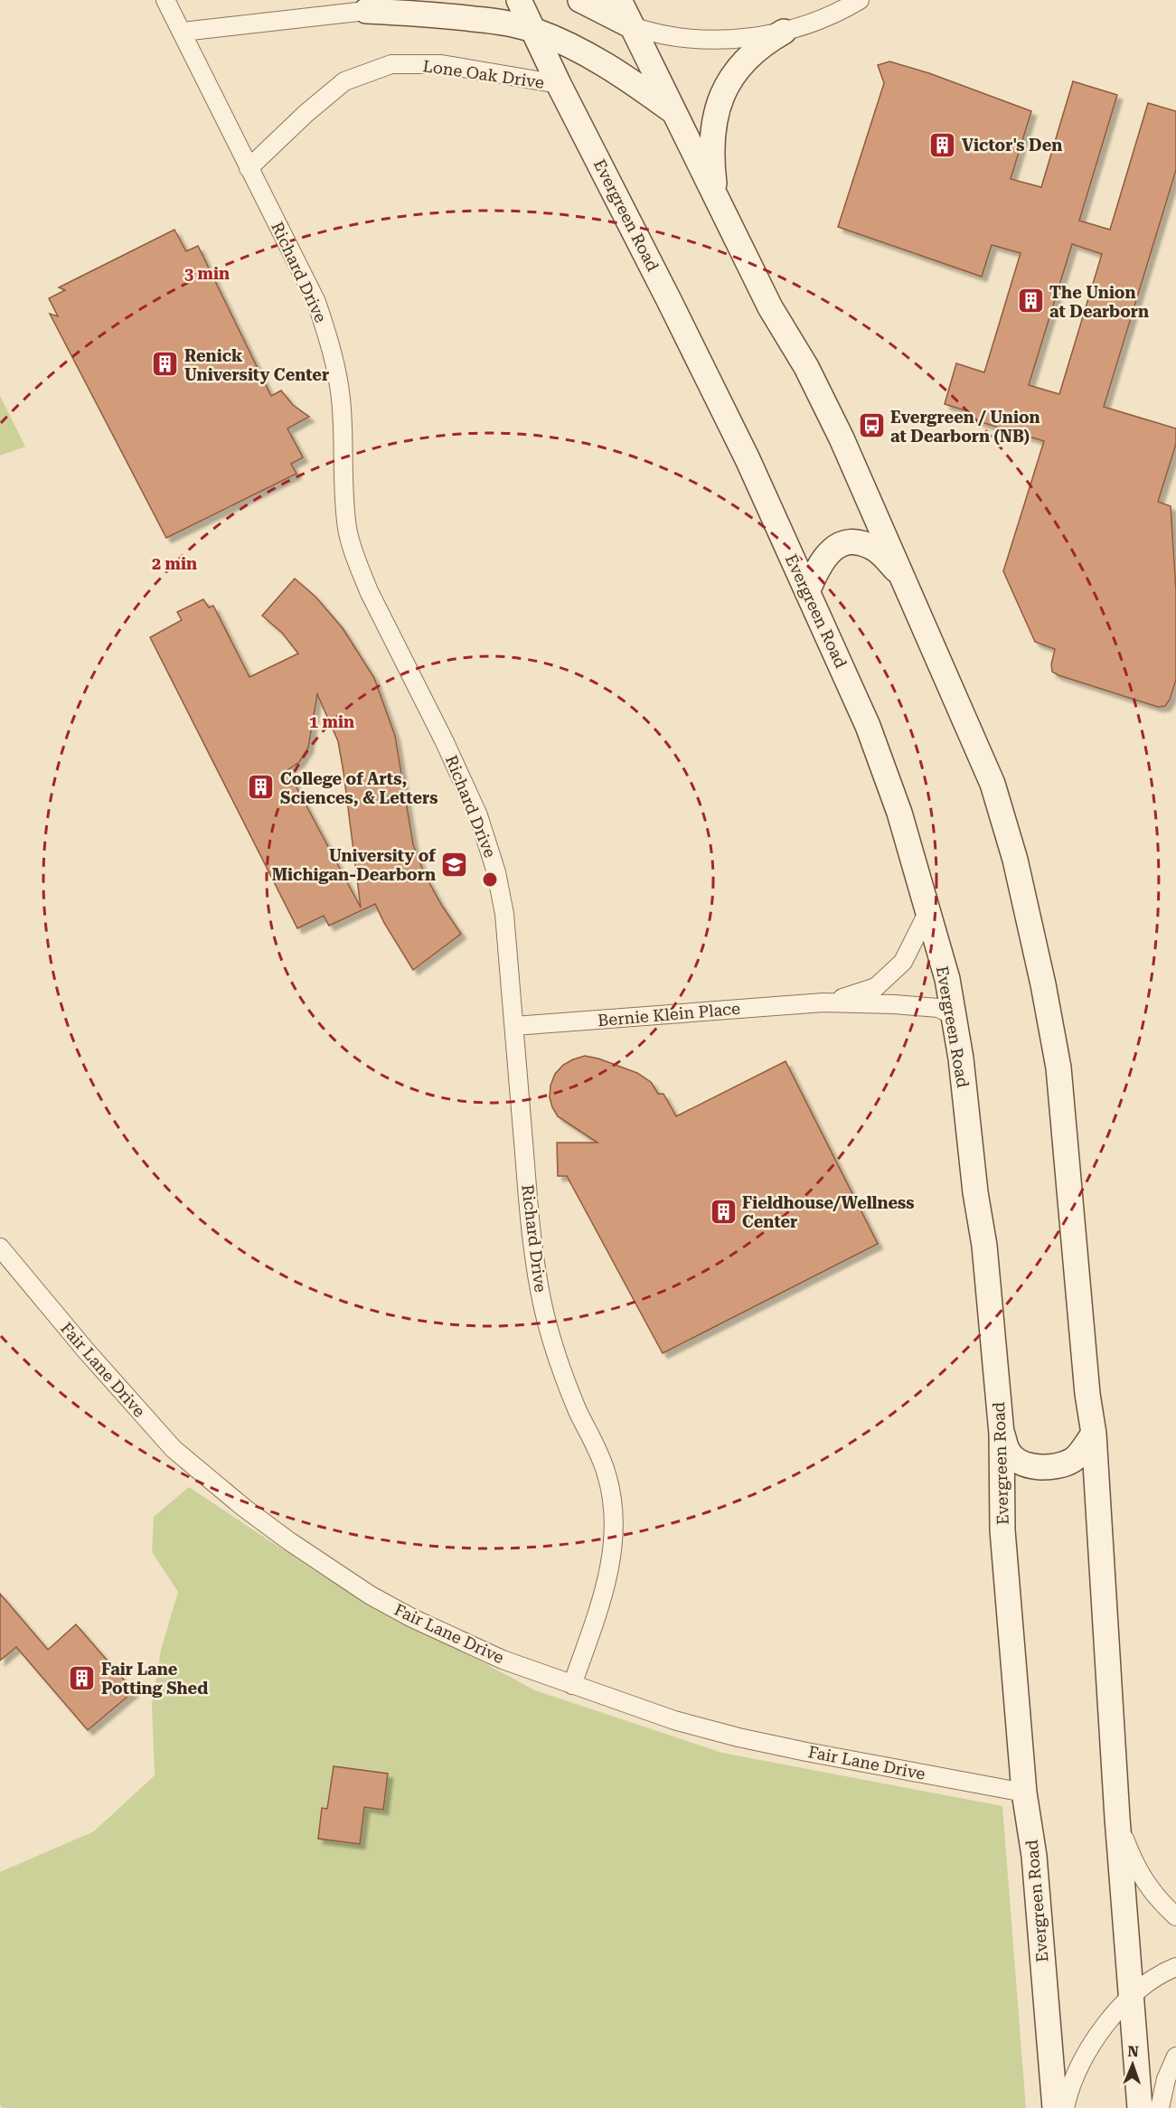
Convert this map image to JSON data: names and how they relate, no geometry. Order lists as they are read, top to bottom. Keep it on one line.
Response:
{"streets":{"street":["Lone Oak Drive","Evergreen Road","Richard Drive","Bernie Klein Place","Fair Lane Drive"]},"crossings":[["Lone Oak Drive","Evergreen Road"],["Lone Oak Drive","Richard Drive"],["Evergreen Road","Bernie Klein Place"],["Evergreen Road","Fair Lane Drive"],["Richard Drive","Bernie Klein Place"],["Richard Drive","Fair Lane Drive"]],"places":{"building":["Victor's Den","The Union at Dearborn","Renick University Center","College of Arts, Sciences, & Letters","Fieldhouse/Wellness Center","Fair Lane Potting Shed"],"bus stop":["Evergreen / Union at Dearborn (NB)"],"school or university":["University of Michigan-Dearborn"]},"north":"top","rings":["3 min","2 min","1 min"]}
